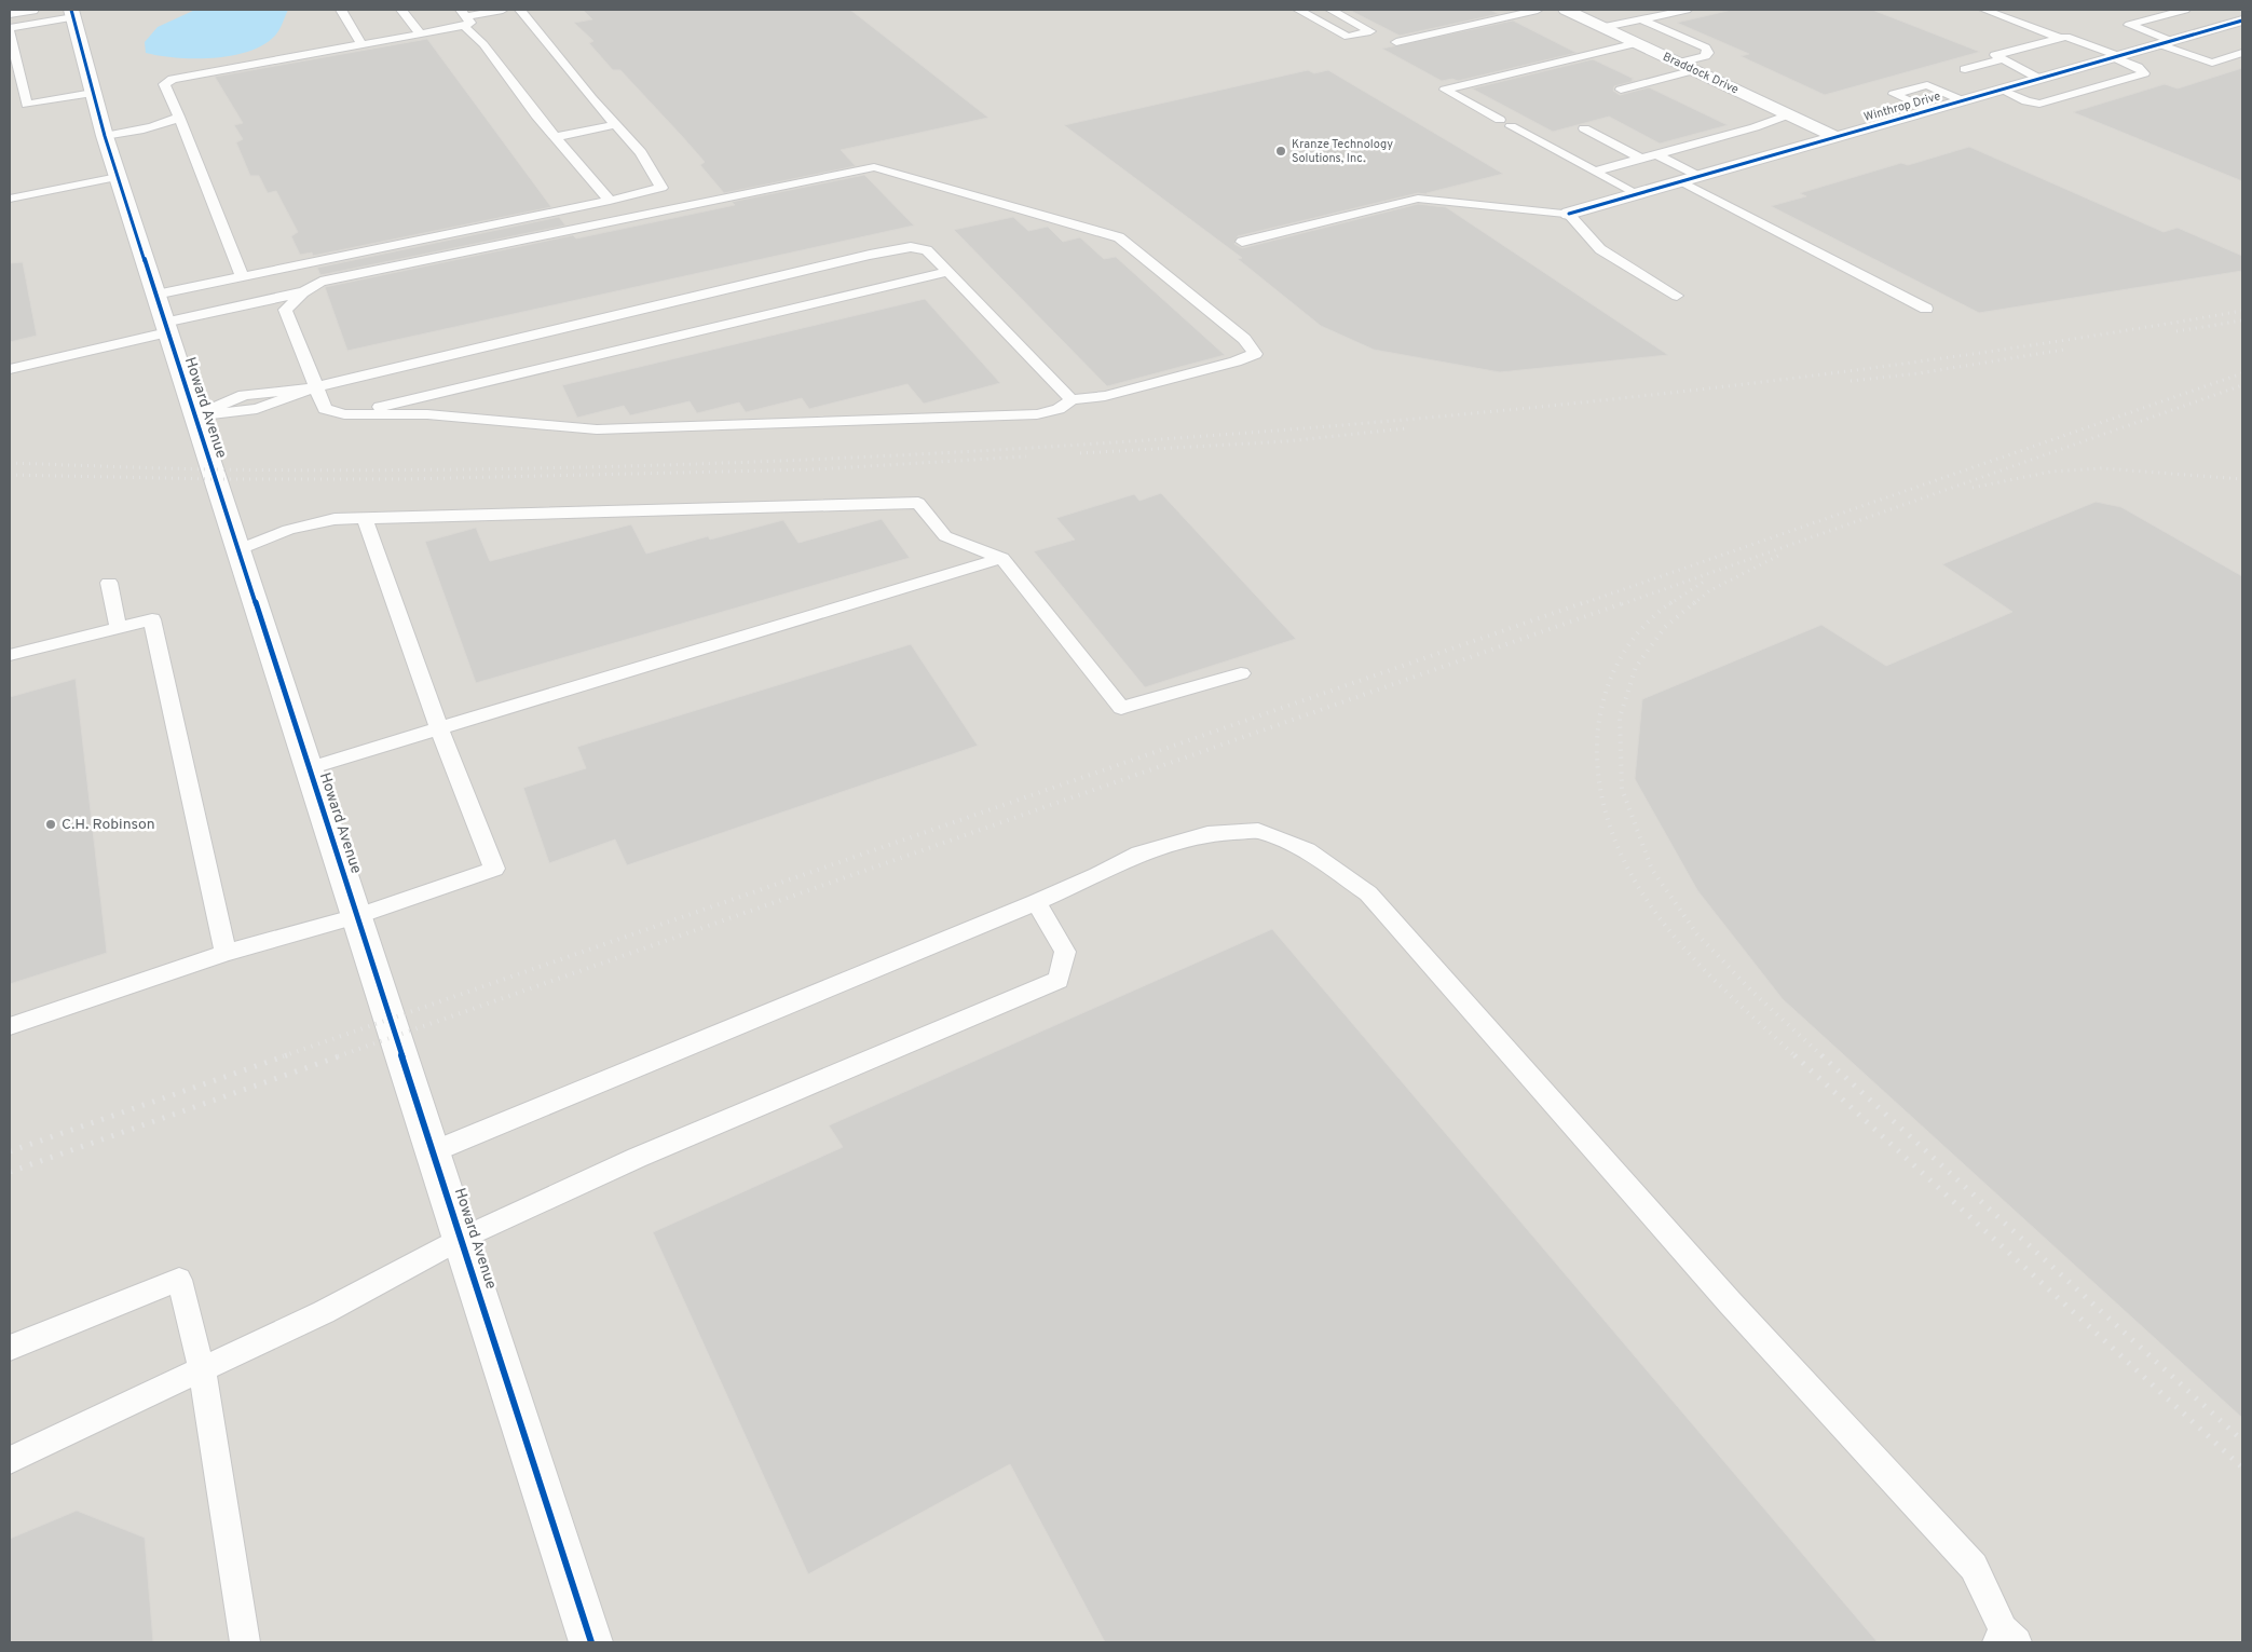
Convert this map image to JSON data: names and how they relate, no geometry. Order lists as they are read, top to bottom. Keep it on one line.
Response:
{"streets":{"street":["Braddock Drive","Winthrop Drive","Howard Avenue"]},"crossings":[["Braddock Drive","Winthrop Drive"]],"places":["Kranze Technology Solutions, Inc.","C.H. Robinson"]}
